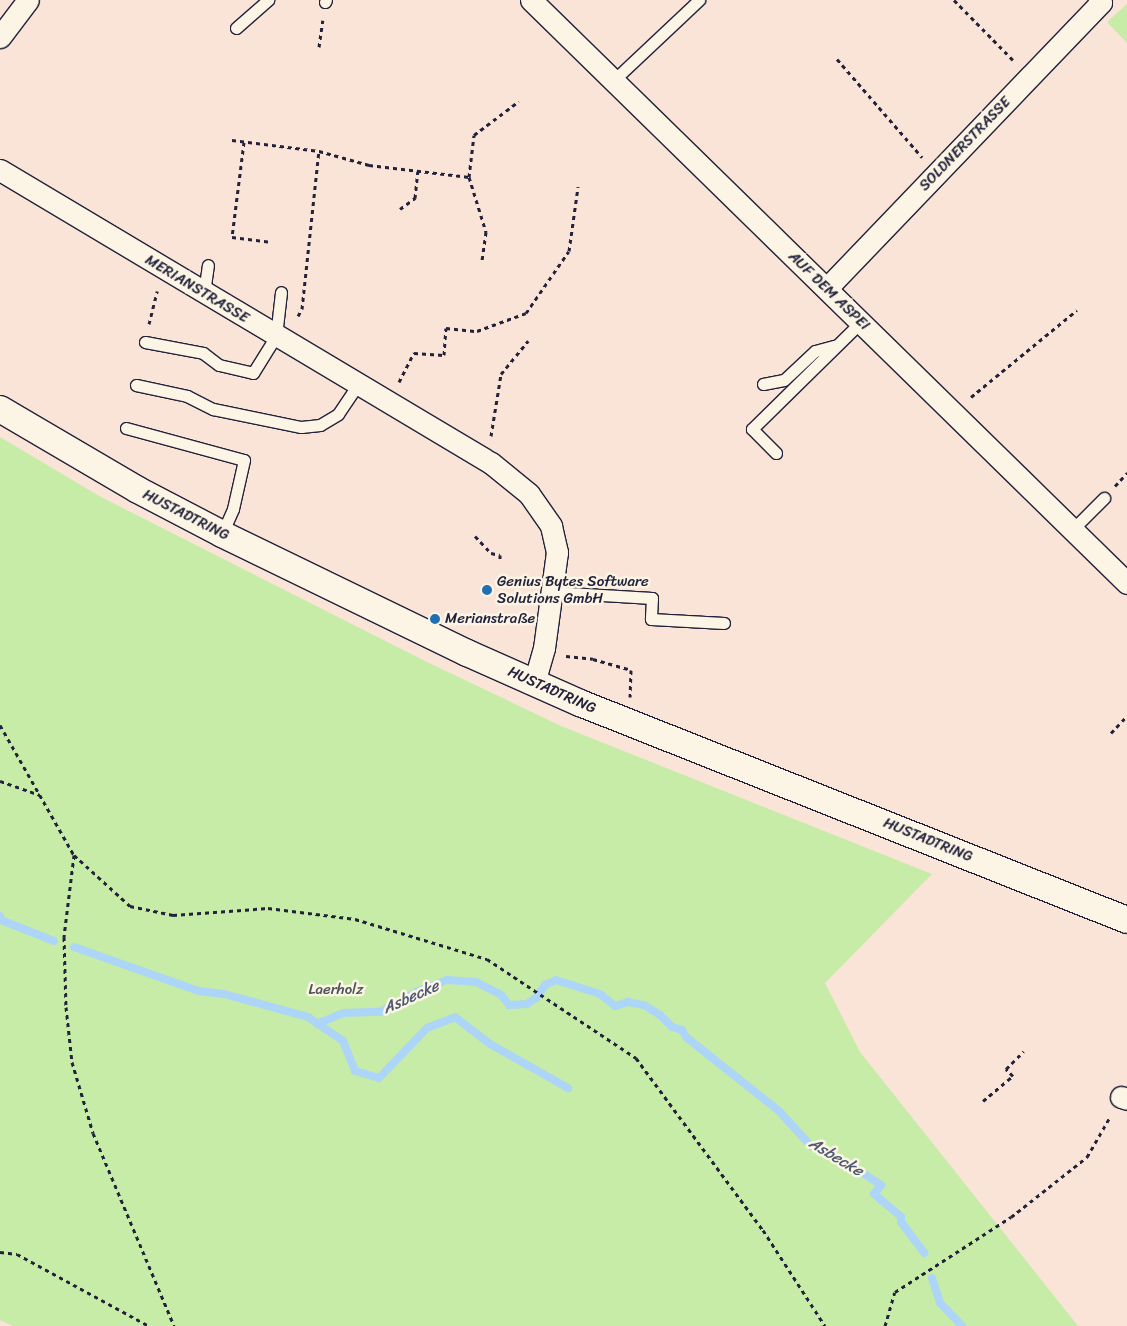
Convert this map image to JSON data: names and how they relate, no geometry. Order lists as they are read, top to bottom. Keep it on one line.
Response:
{"streets":{"street":["SOLDNERSTRASSE","MERIANSTRASSE","AUF DEM ASPEI","HUSTADTRING"]},"crossings":[["SOLDNERSTRASSE","AUF DEM ASPEI"],["MERIANSTRASSE","HUSTADTRING"]],"water":["Asbecke"],"parks":["Laerholz"],"places":["Genius Bytes Software Solutions GmbH","Merianstraße"]}
